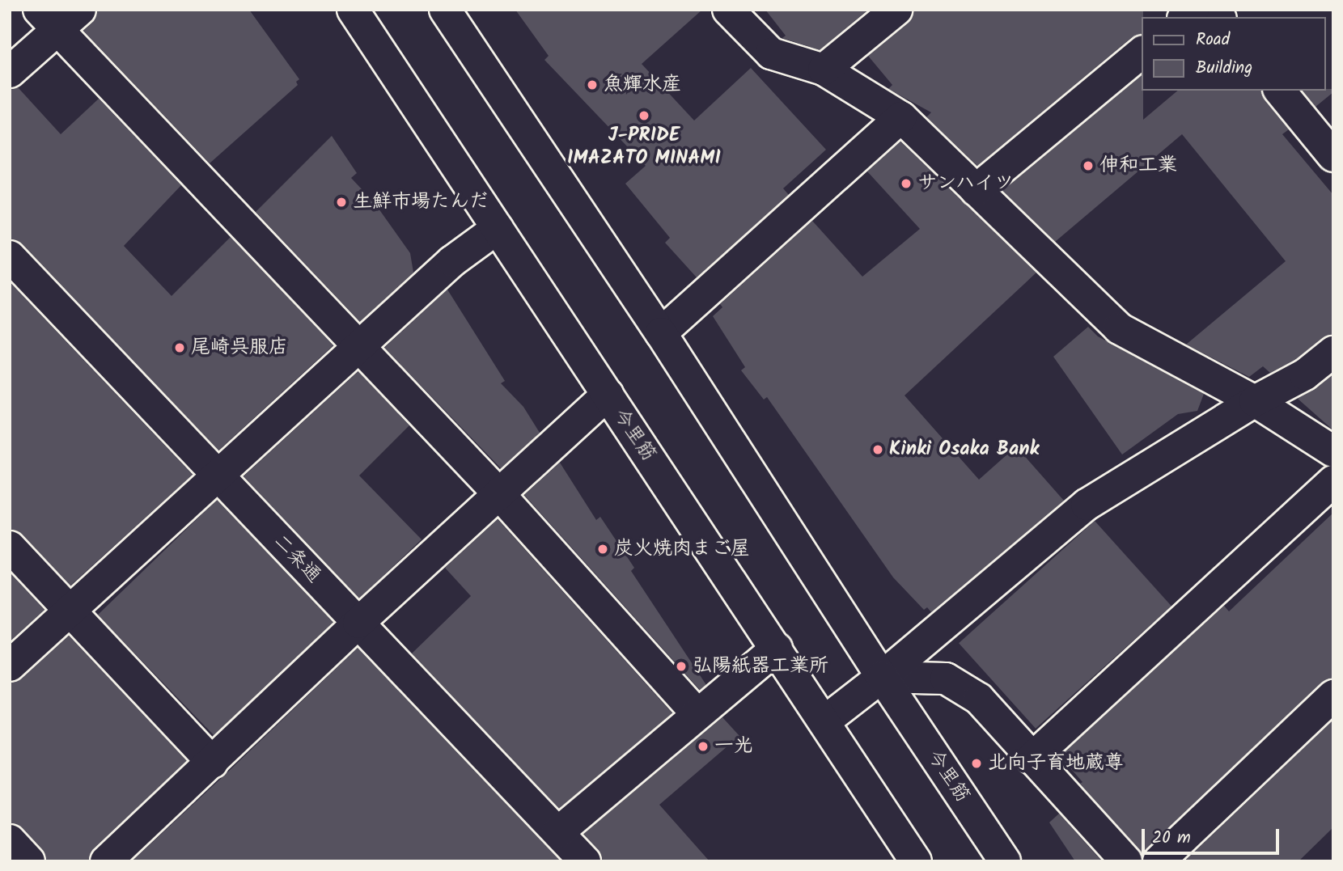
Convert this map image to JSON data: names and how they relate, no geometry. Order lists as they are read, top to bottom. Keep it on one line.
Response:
{"streets":{"street":["今里筋","二条通"]},"places":["魚輝水産","J-PRIDE IMAZATO MINAMI","伸和工業","サンハイツ","生鮮市場たんだ","尾崎呉服店","Kinki Osaka Bank","炭火焼肉まご屋","弘陽紙器工業所","一光","北向子育地蔵尊"],"legend":["Road","Building"],"scale_bar":"20 m"}
